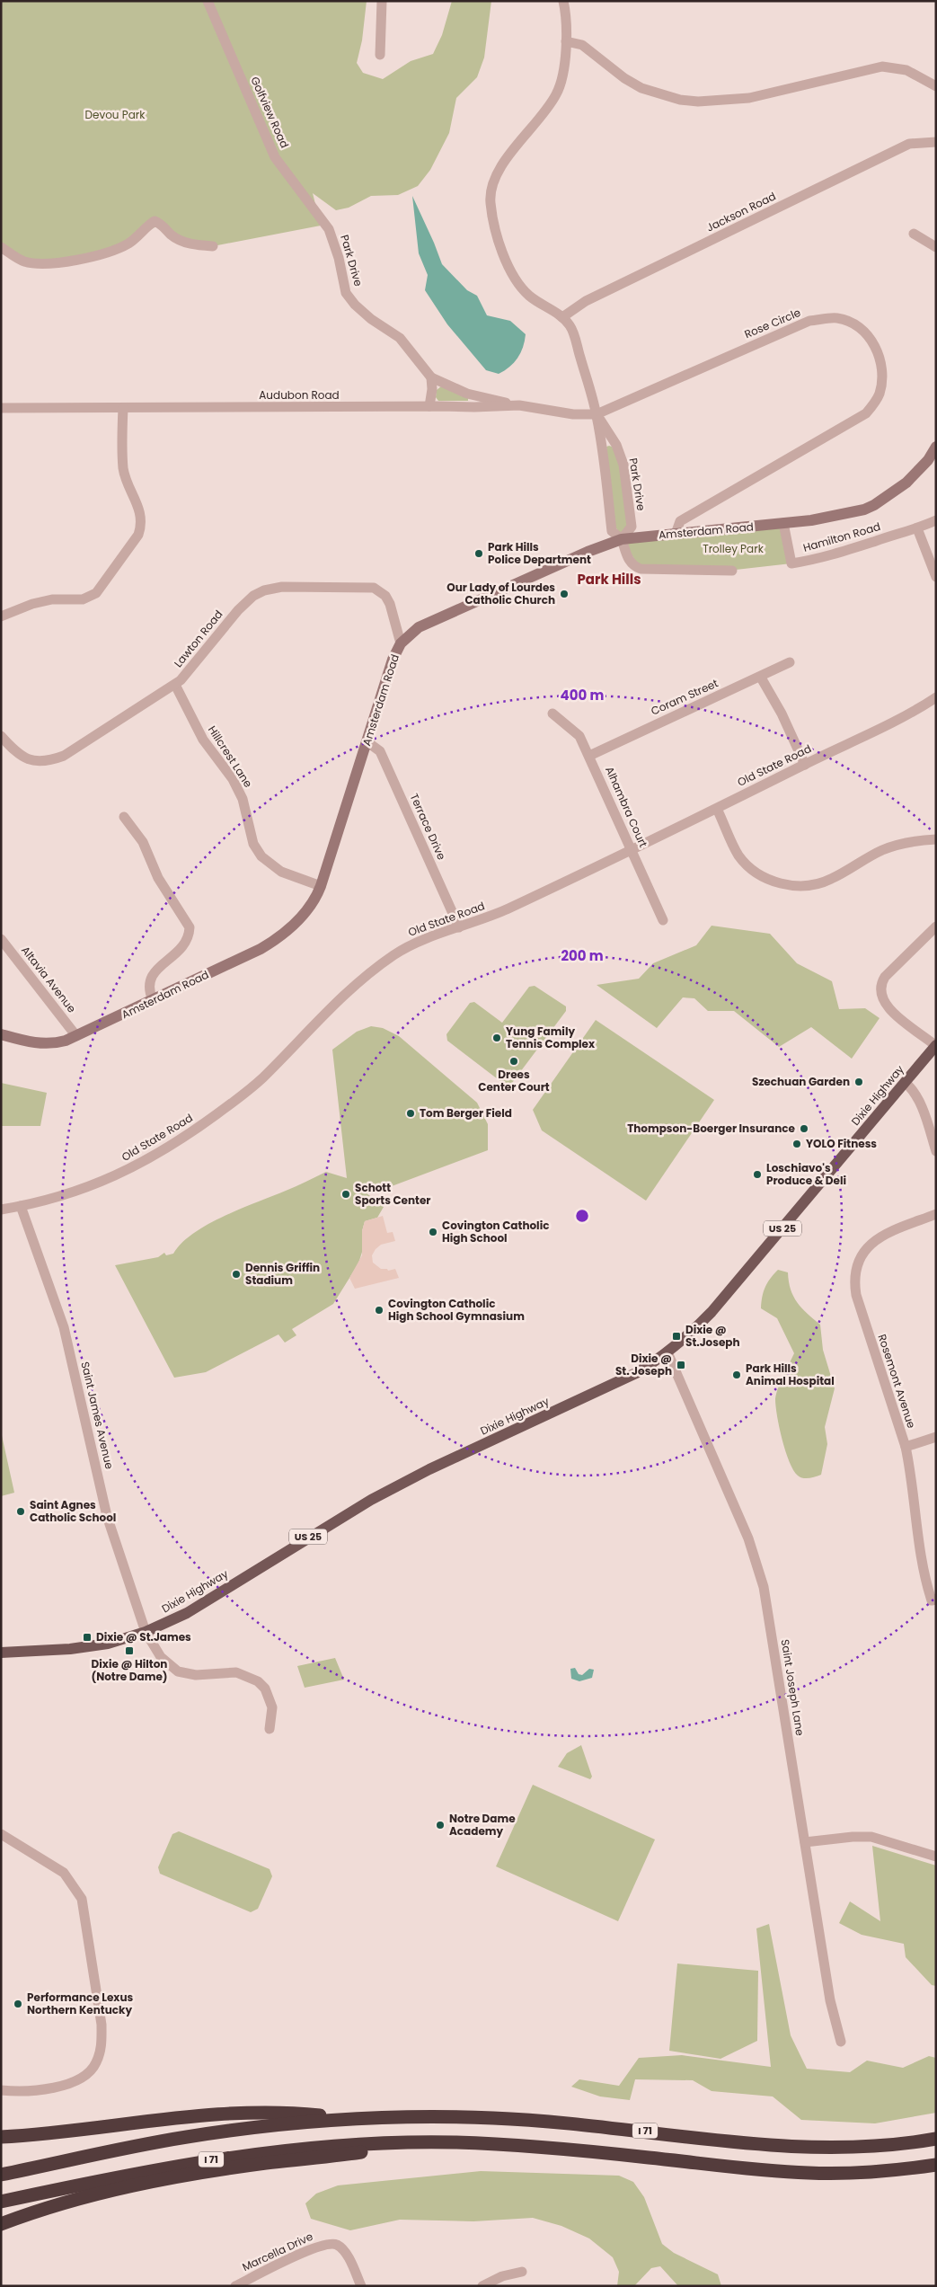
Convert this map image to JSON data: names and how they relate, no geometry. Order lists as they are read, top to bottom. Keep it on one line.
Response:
{"streets":{"highway":["I 71"],"main road":["Dixie Highway","US 25"],"street":["Golfview Road","Jackson Road","Park Drive","Rose Circle","Audubon Road","Amsterdam Road","Hamilton Road","Lawton Road","Coram Street","Hillcrest Lane","Old State Road","Alhambra Court","Terrace Drive","Altavia Avenue","Rosemont Avenue","Saint James Avenue","Saint Joseph Lane","Marcella Drive"]},"crossings":[["Golfview Road","Park Drive"],["Park Drive","Rose Circle"],["Park Drive","Audubon Road"],["Park Drive","Amsterdam Road"],["Rose Circle","Audubon Road"],["Rose Circle","Amsterdam Road"],["Amsterdam Road","Hamilton Road"],["Amsterdam Road","Lawton Road"],["Amsterdam Road","Hillcrest Lane"],["Amsterdam Road","Terrace Drive"],["Amsterdam Road","Altavia Avenue"],["Lawton Road","Hillcrest Lane"],["Coram Street","Alhambra Court"],["Old State Road","Alhambra Court"],["Old State Road","Terrace Drive"],["Old State Road","Saint James Avenue"],["Dixie Highway","Saint James Avenue"],["Dixie Highway","Saint Joseph Lane"]],"districts":["Park Hills"],"parks":["Devou Park","Trolley Park"],"places":{"other":["Park Hills Police Department","Our Lady of Lourdes Catholic Church","Yung Family Tennis Complex","Drees Center Court","Szechuan Garden","Tom Berger Field","Thompson-Boerger Insurance","YOLO Fitness","Loschiavo's Produce & Deli","Schott Sports Center","Covington Catholic High School","Dennis Griffin Stadium","Covington Catholic High School Gymnasium","Park Hills Animal Hospital","Saint Agnes Catholic School","Notre Dame Academy","Performance Lexus Northern Kentucky"],"transit":["Dixie @ St.Joseph","Dixie @ St. Joseph","Dixie @ St.James","Dixie @ Hilton (Notre Dame)"]},"rings":["400 m","200 m"]}
